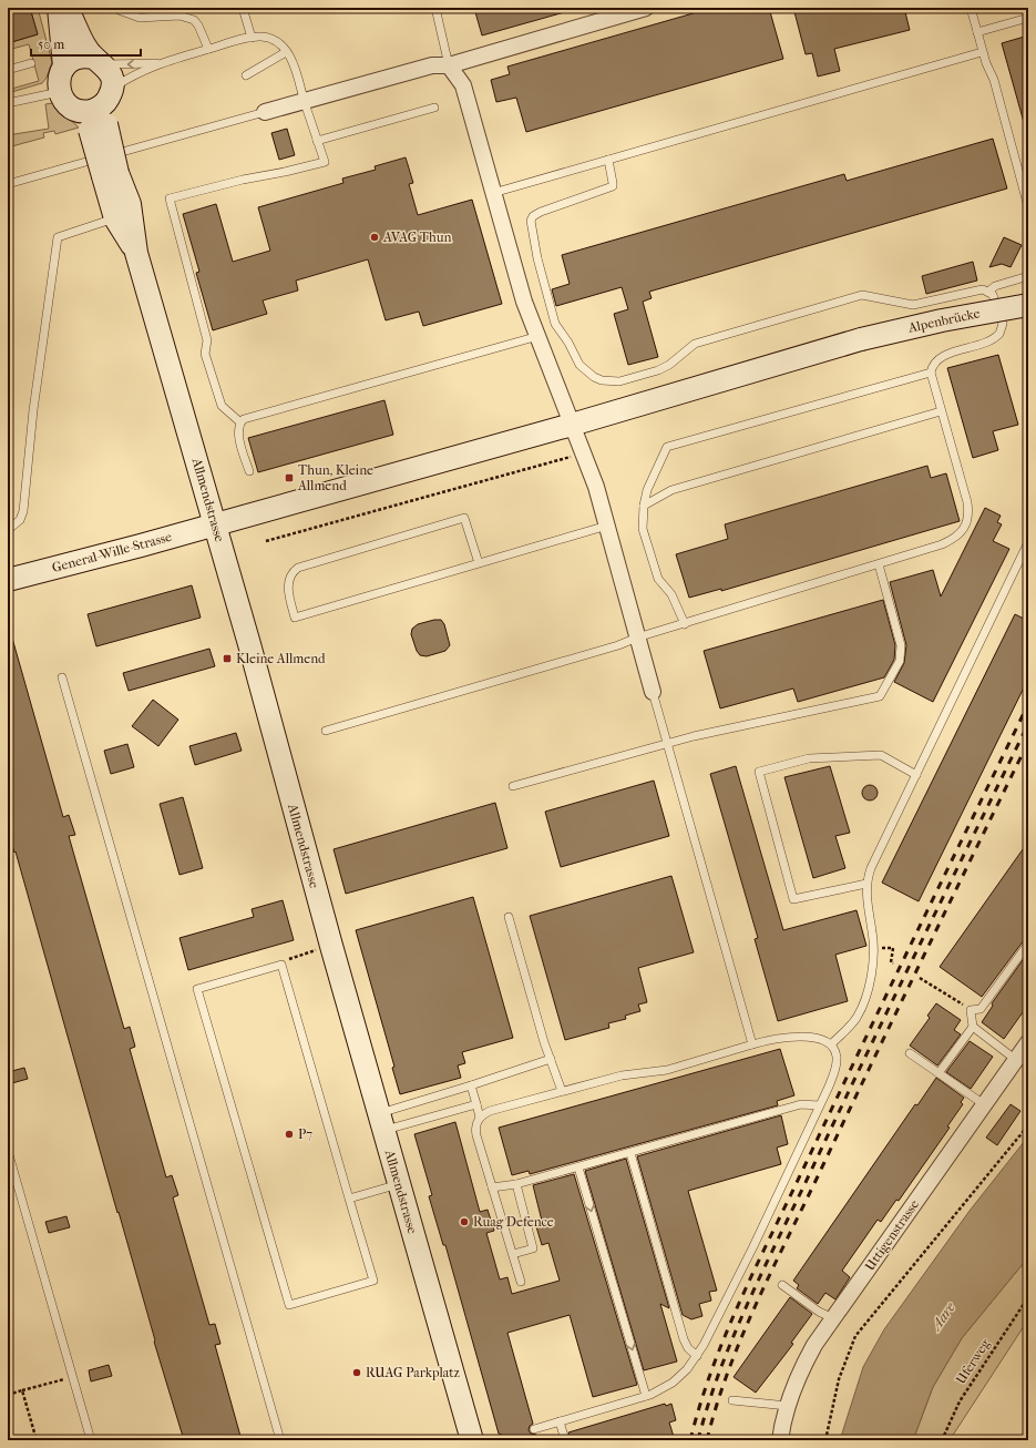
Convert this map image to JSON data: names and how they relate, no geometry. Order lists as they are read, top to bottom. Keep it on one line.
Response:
{"streets":{"main road":["Alpenbrücke","Allmendstrasse","General-Wille-Strasse"],"street":["Uttigenstrasse"],"path":["Uferweg"]},"crossings":[["Alpenbrücke","General-Wille-Strasse"],["Allmendstrasse","General-Wille-Strasse"]],"water":["Aare"],"places":{"other":["AVAG Thun","P7","Ruag Defence","RUAG Parkplatz"],"transit":["Thun, Kleine Allmend","Kleine Allmend"]},"scale_bar":"50 m"}
